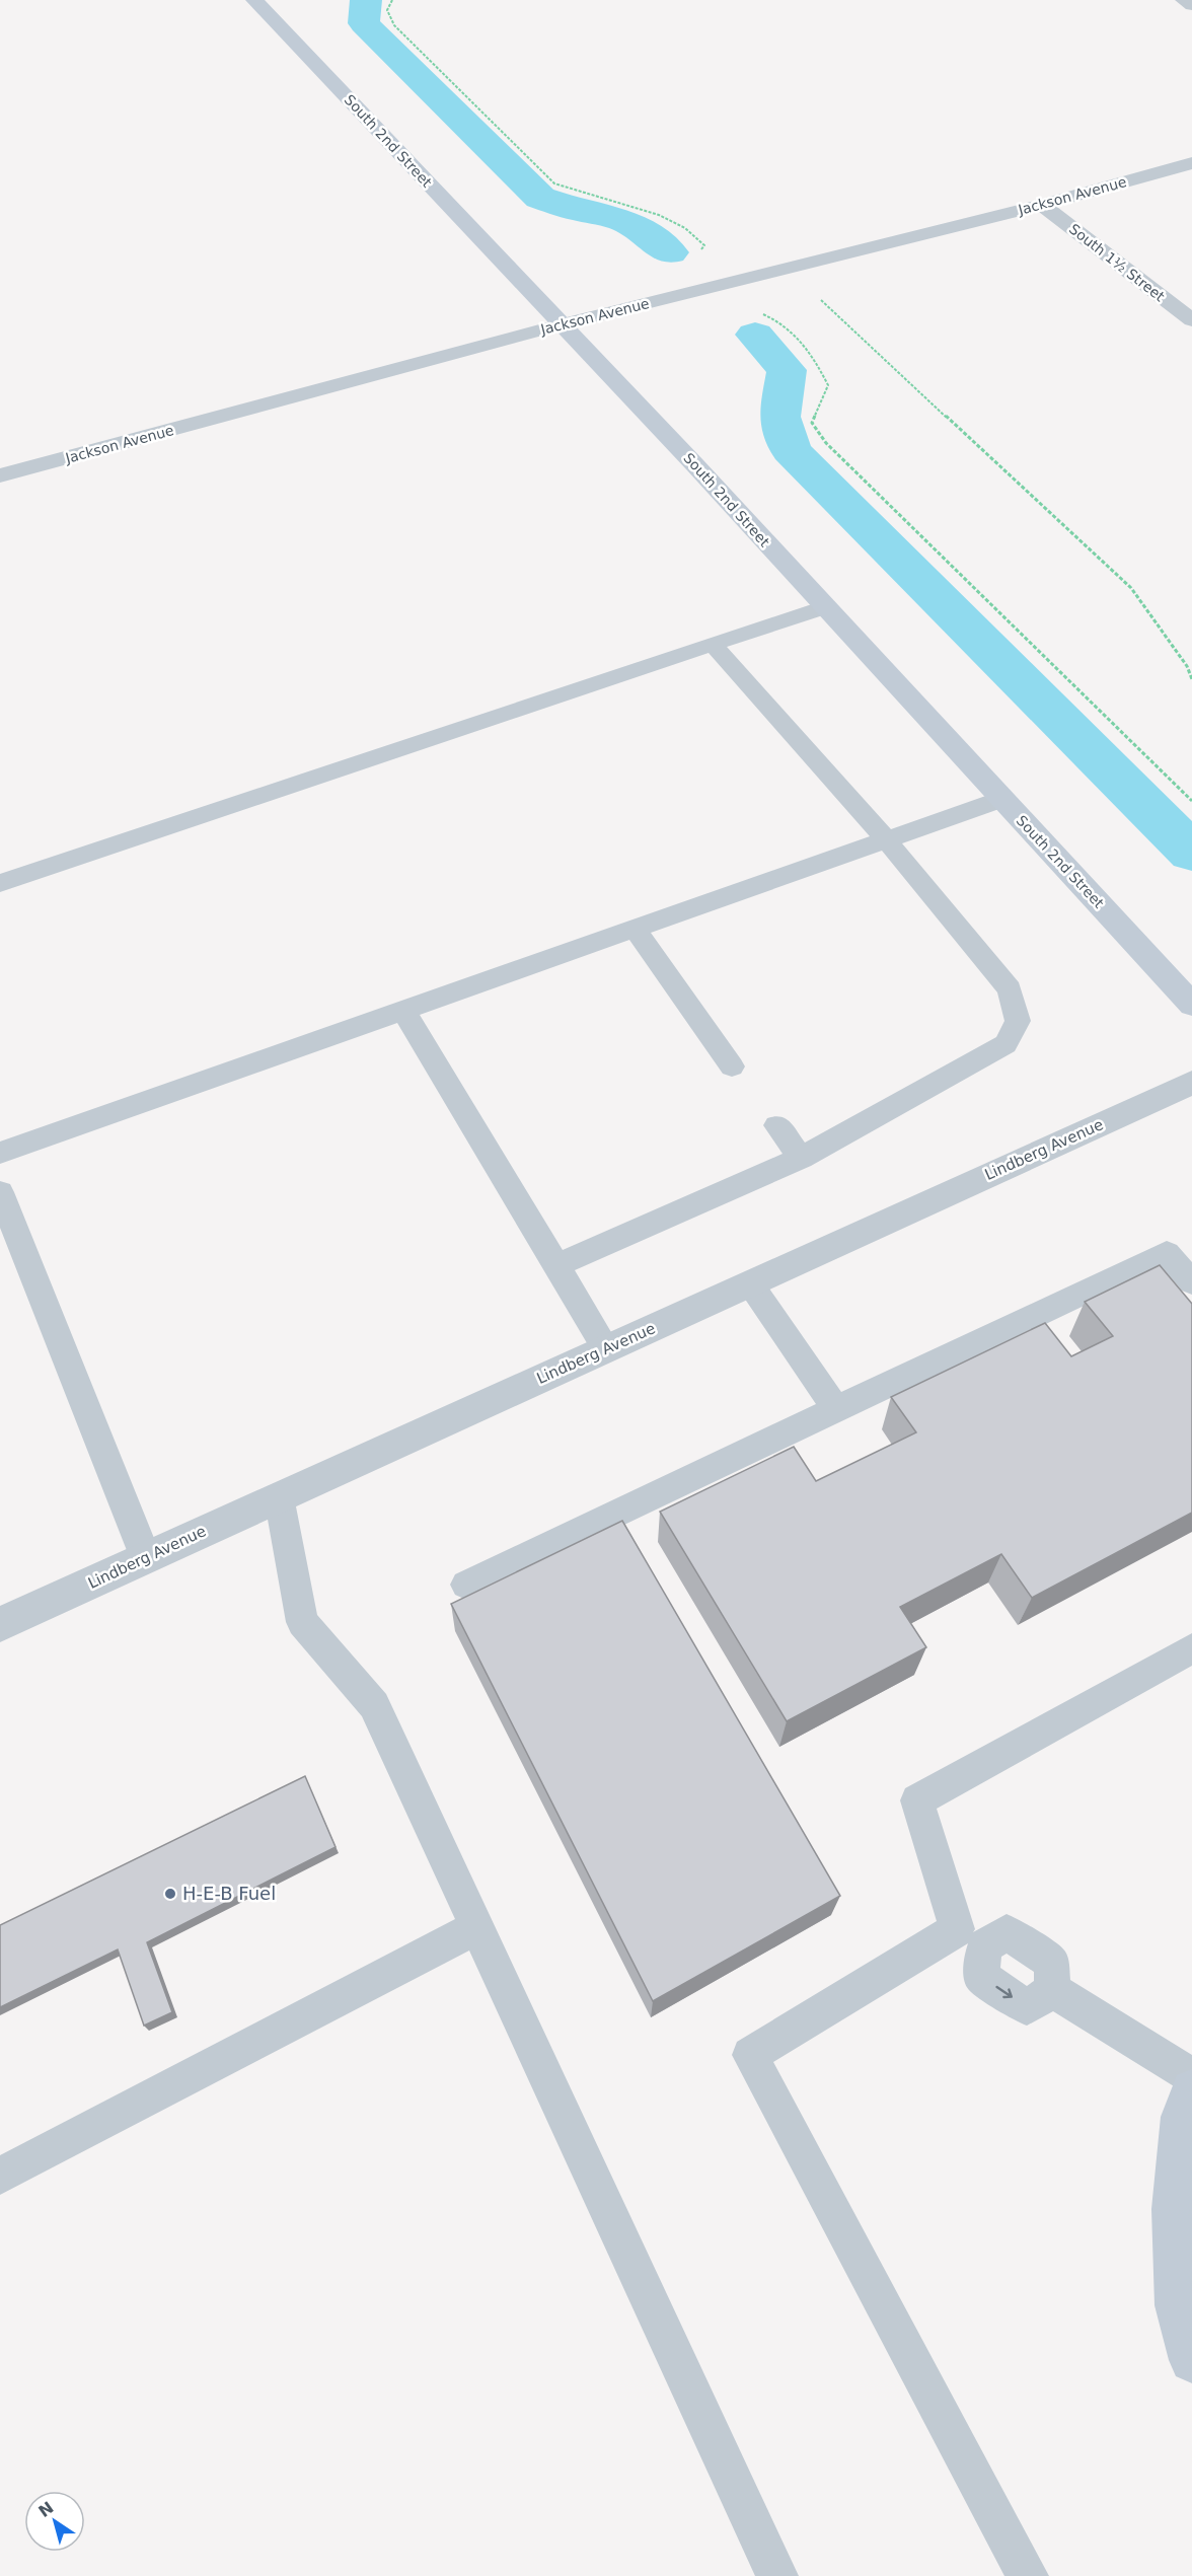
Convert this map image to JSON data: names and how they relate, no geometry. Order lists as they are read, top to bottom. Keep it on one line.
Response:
{"streets":{"main road":["South 2nd Street"],"street":["Jackson Avenue","South 1½ Street","Lindberg Avenue"]},"crossings":[["South 2nd Street","Jackson Avenue"],["Jackson Avenue","South 1½ Street"]],"places":["H-E-B Fuel"],"north":"top left"}
